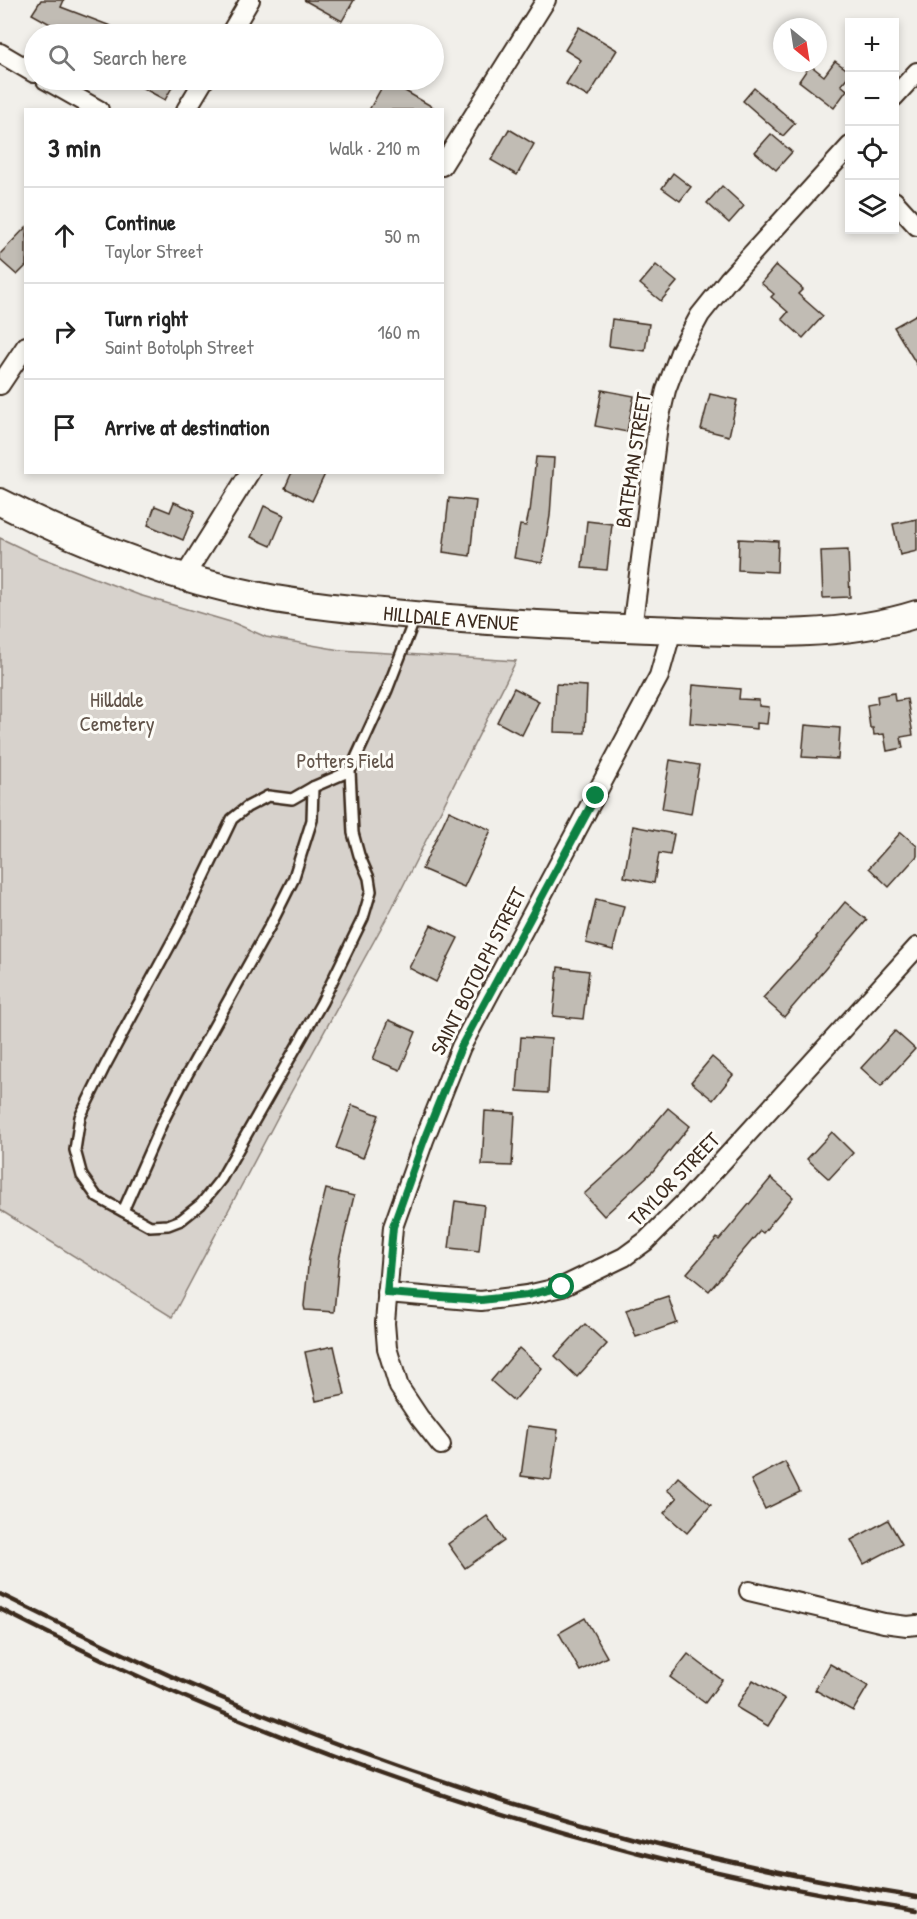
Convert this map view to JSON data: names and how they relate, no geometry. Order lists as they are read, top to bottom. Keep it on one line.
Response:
{"streets":{"main road":["HILLDALE AVENUE"],"street":["BATEMAN STREET","SAINT BOTOLPH STREET","TAYLOR STREET"]},"crossings":[["BATEMAN STREET","HILLDALE AVENUE"],["HILLDALE AVENUE","SAINT BOTOLPH STREET"],["SAINT BOTOLPH STREET","TAYLOR STREET"]],"parks":["Hilldale Cemetery","Potters Field"],"north":"bottom right","page":{"map_buttons":["+","−"],"search":"Search here","heading":["3 min","Walk · 210 m"],"list":[["Continue","Taylor Street","50 m"],["Turn right","Saint Botolph Street","160 m"],"Arrive at destination"]}}
